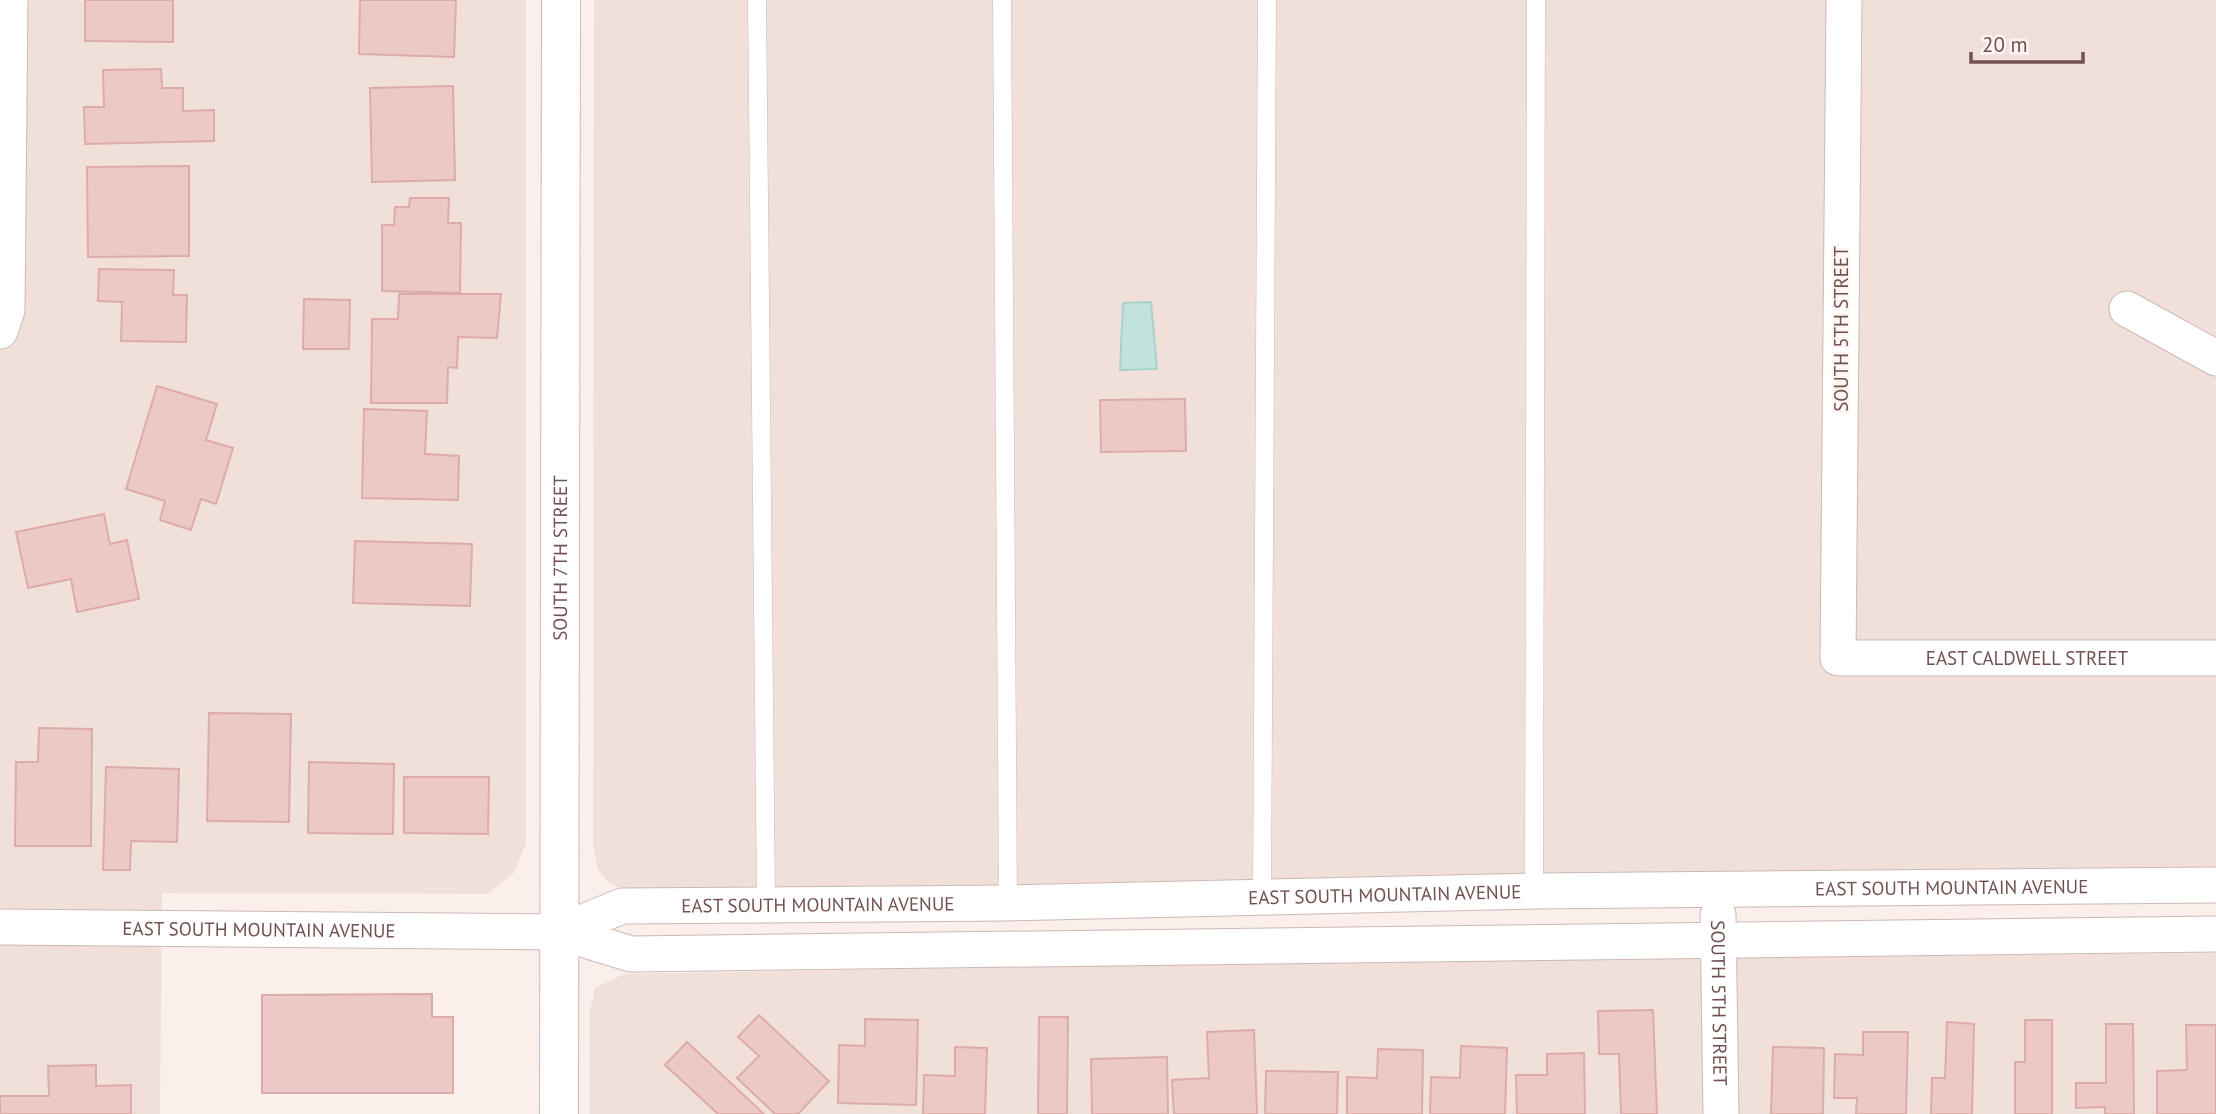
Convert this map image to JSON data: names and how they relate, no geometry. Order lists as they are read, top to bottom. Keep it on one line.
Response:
{"streets":{"main road":["SOUTH 7TH STREET"],"street":["SOUTH 5TH STREET","EAST CALDWELL STREET","EAST SOUTH MOUNTAIN AVENUE"]},"crossings":[["SOUTH 5TH STREET","EAST CALDWELL STREET"],["SOUTH 5TH STREET","EAST SOUTH MOUNTAIN AVENUE"],["SOUTH 7TH STREET","EAST SOUTH MOUNTAIN AVENUE"]],"scale_bar":"20 m"}
